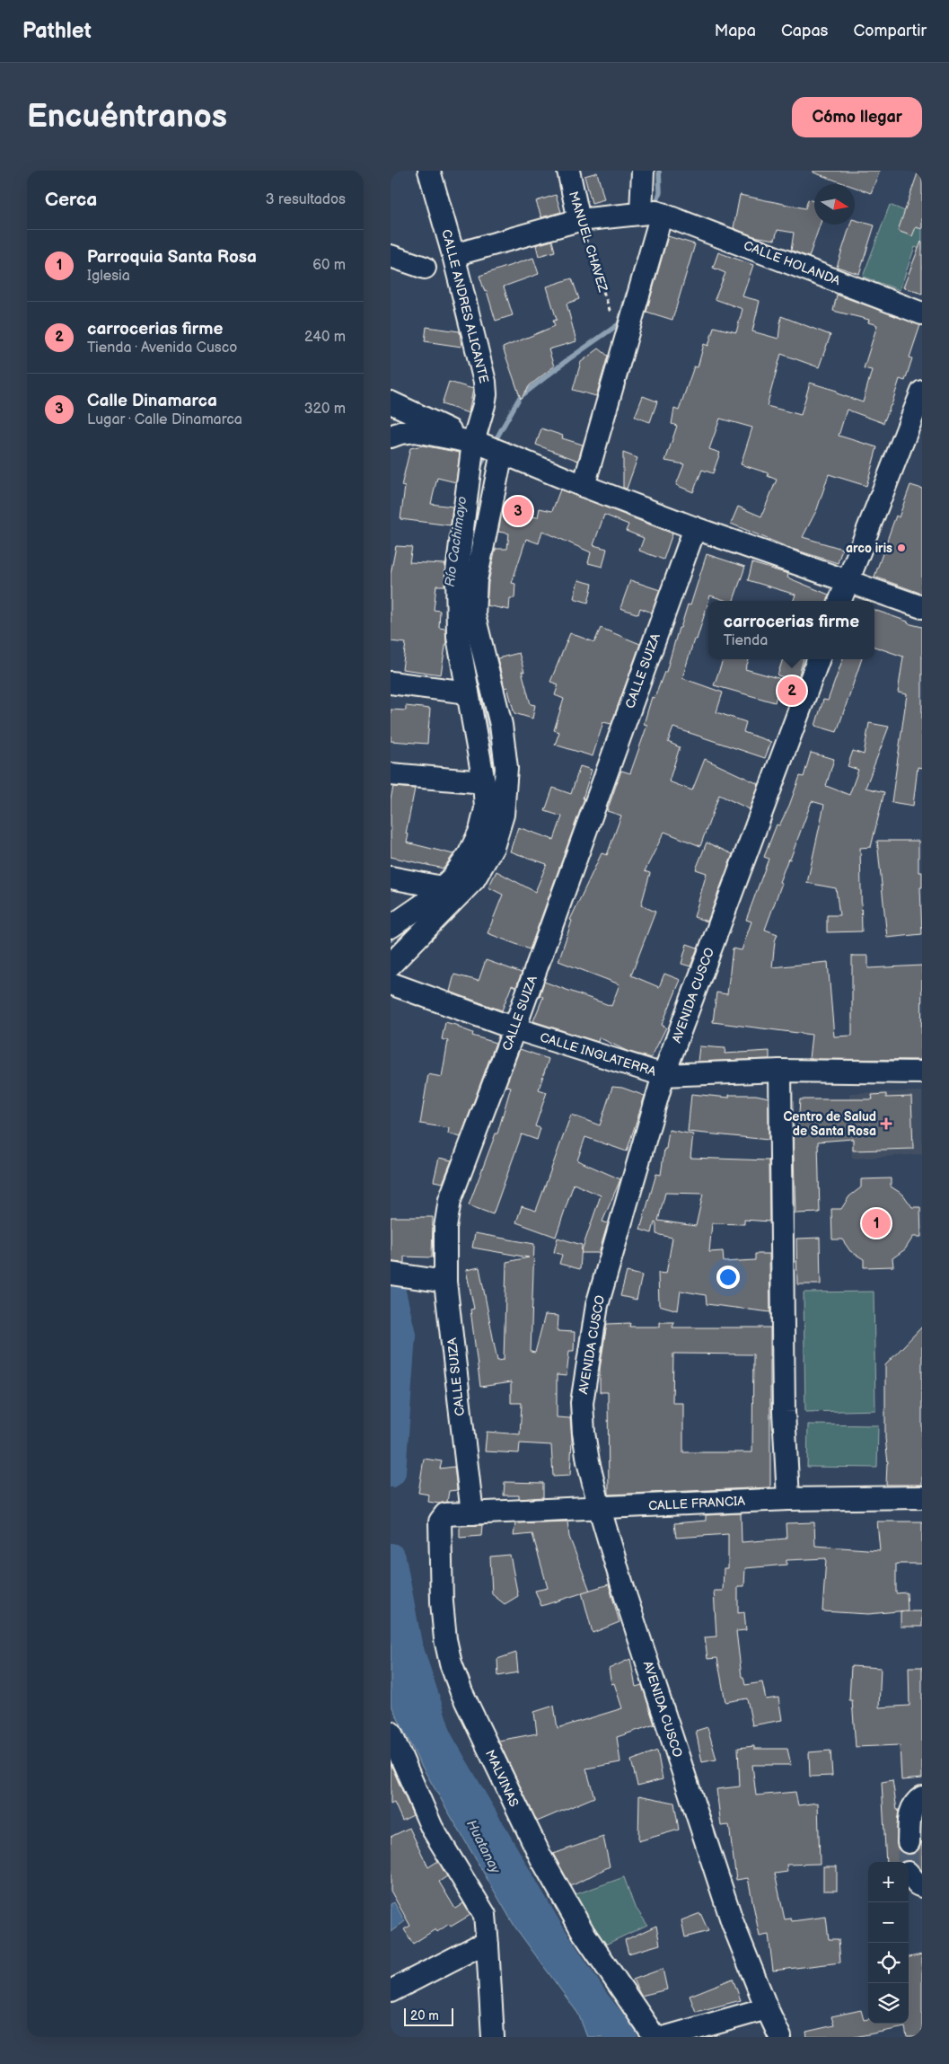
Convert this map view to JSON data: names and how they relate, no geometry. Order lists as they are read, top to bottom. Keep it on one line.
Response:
{"streets":{"street":["MANUEL CHAVEZ","CALLE HOLANDA","CALLE ANDRES ALICANTE","CALLE SUIZA","AVENIDA CUSCO","CALLE INGLATERRA","CALLE FRANCIA","MALVINAS"]},"crossings":[["CALLE SUIZA","CALLE INGLATERRA"],["CALLE SUIZA","CALLE FRANCIA"],["CALLE SUIZA","MALVINAS"],["AVENIDA CUSCO","CALLE INGLATERRA"],["AVENIDA CUSCO","CALLE FRANCIA"],["CALLE FRANCIA","MALVINAS"]],"water":["Río Cachimayo","Huatanay"],"places":{"other":["arco iris"],"health":["Centro de Salud de Santa Rosa"]},"scale_bar":"20 m","north":"right","page":{"header":"Pathlet","nav":["Mapa","Capas","Compartir"],"buttons":"Cómo llegar","title":"Encuéntranos","heading":["Cerca","3 resultados"],"list":[{"mark":"1","name":"Parroquia Santa Rosa","note":"Iglesia","value":"60 m"},{"mark":"2","name":"carrocerias firme","note":"Tienda · Avenida Cusco","value":"240 m"},{"mark":"3","name":"Calle Dinamarca","note":"Lugar · Calle Dinamarca","value":"320 m"}],"pins":["3","2","1"],"popup":["carrocerias firme","Tienda"],"map_buttons":["+","−"],"scale":"20 m"}}
